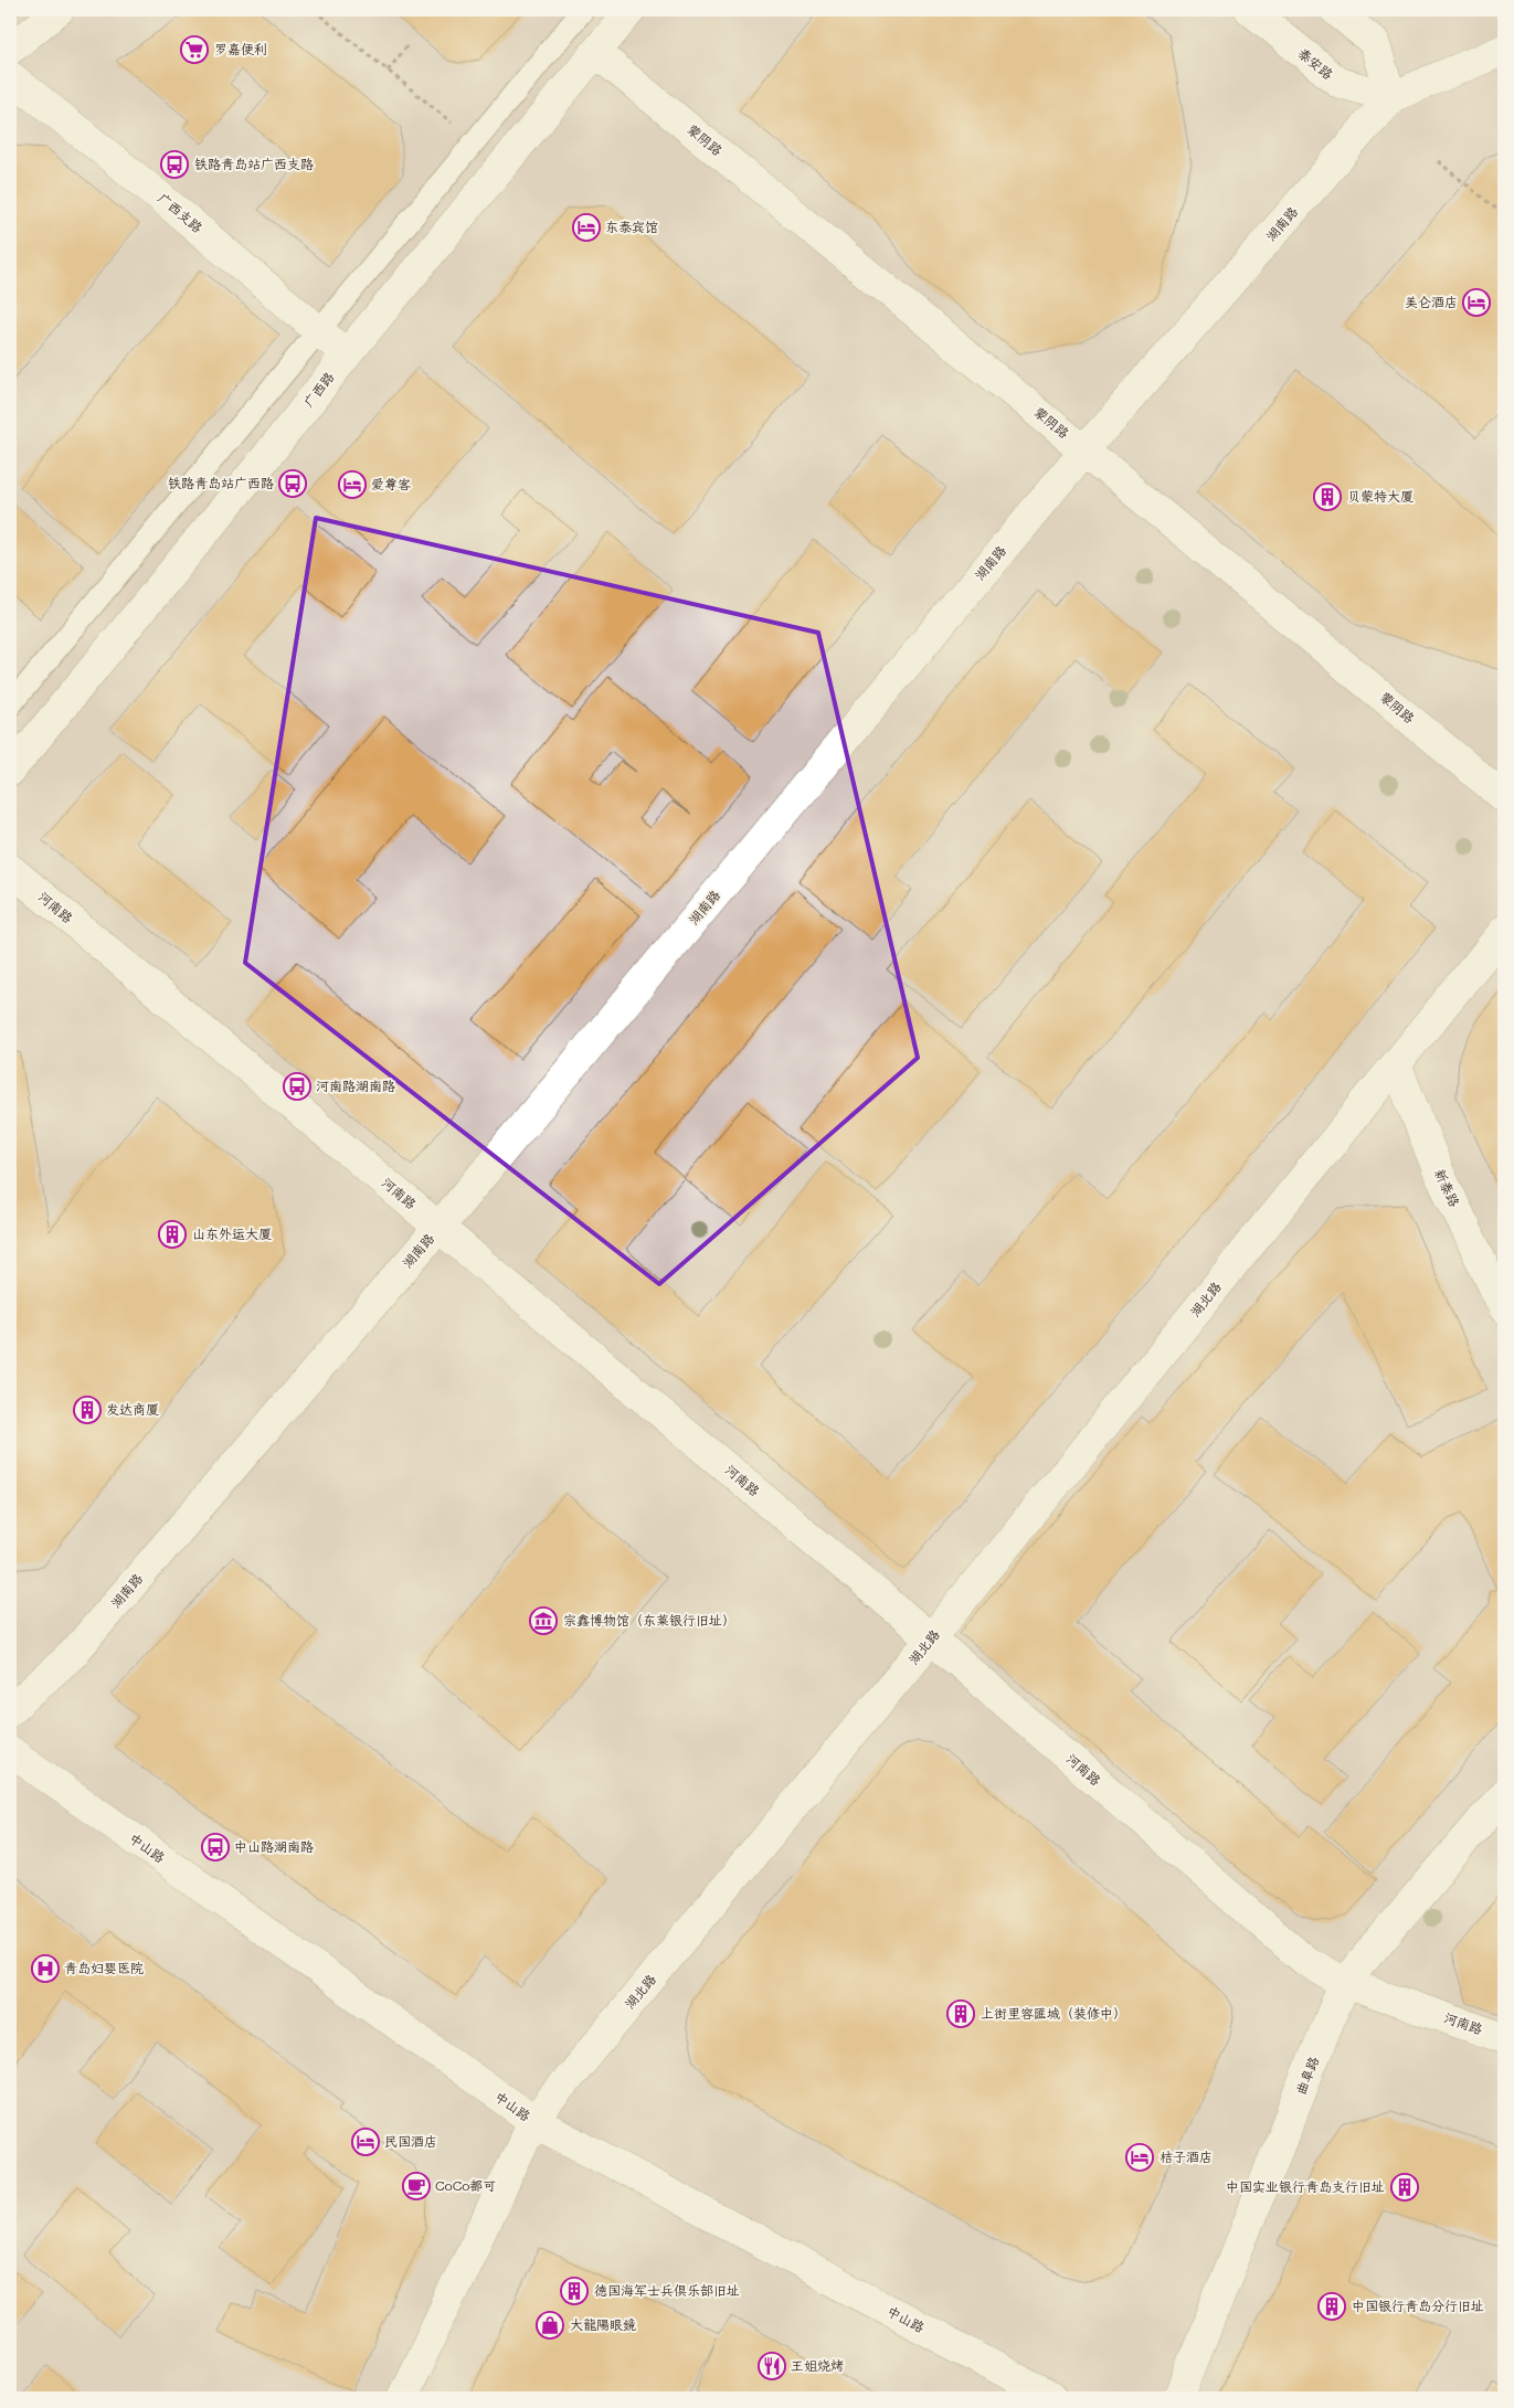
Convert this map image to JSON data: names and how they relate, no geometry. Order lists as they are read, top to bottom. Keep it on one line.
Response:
{"streets":{"street":["泰安路","蒙阴路","广西支路","湖南路","广西路","河南路","新泰路","湖北路","中山路","曲阜路"]},"crossings":[["泰安路","湖南路"],["蒙阴路","湖南路"],["蒙阴路","广西路"],["广西支路","广西路"],["湖南路","河南路"],["河南路","湖北路"],["河南路","曲阜路"],["新泰路","湖北路"],["湖北路","中山路"]],"places":{"supermarket":["罗嘉便利"],"bus stop":["铁路青岛站广西支路","铁路青岛站广西路","河南路湖南路","中山路湖南路"],"hotel":["东泰宾馆","美仑酒店","爱尊客","民国酒店","桔子酒店"],"building":["贝蒙特大厦","山东外运大厦","发达商厦","上街里容匯城（装修中）","中国实业银行青岛支行旧址","德国海军士兵俱乐部旧址","中国银行青岛分行旧址"],"museum":["宗鑫博物馆（东莱银行旧址）"],"hospital":["青岛妇婴医院"],"cafe":["CoCo都可"],"shop":["大龍陽眼鏡"],"restaurant":["王姐烧烤"]}}
